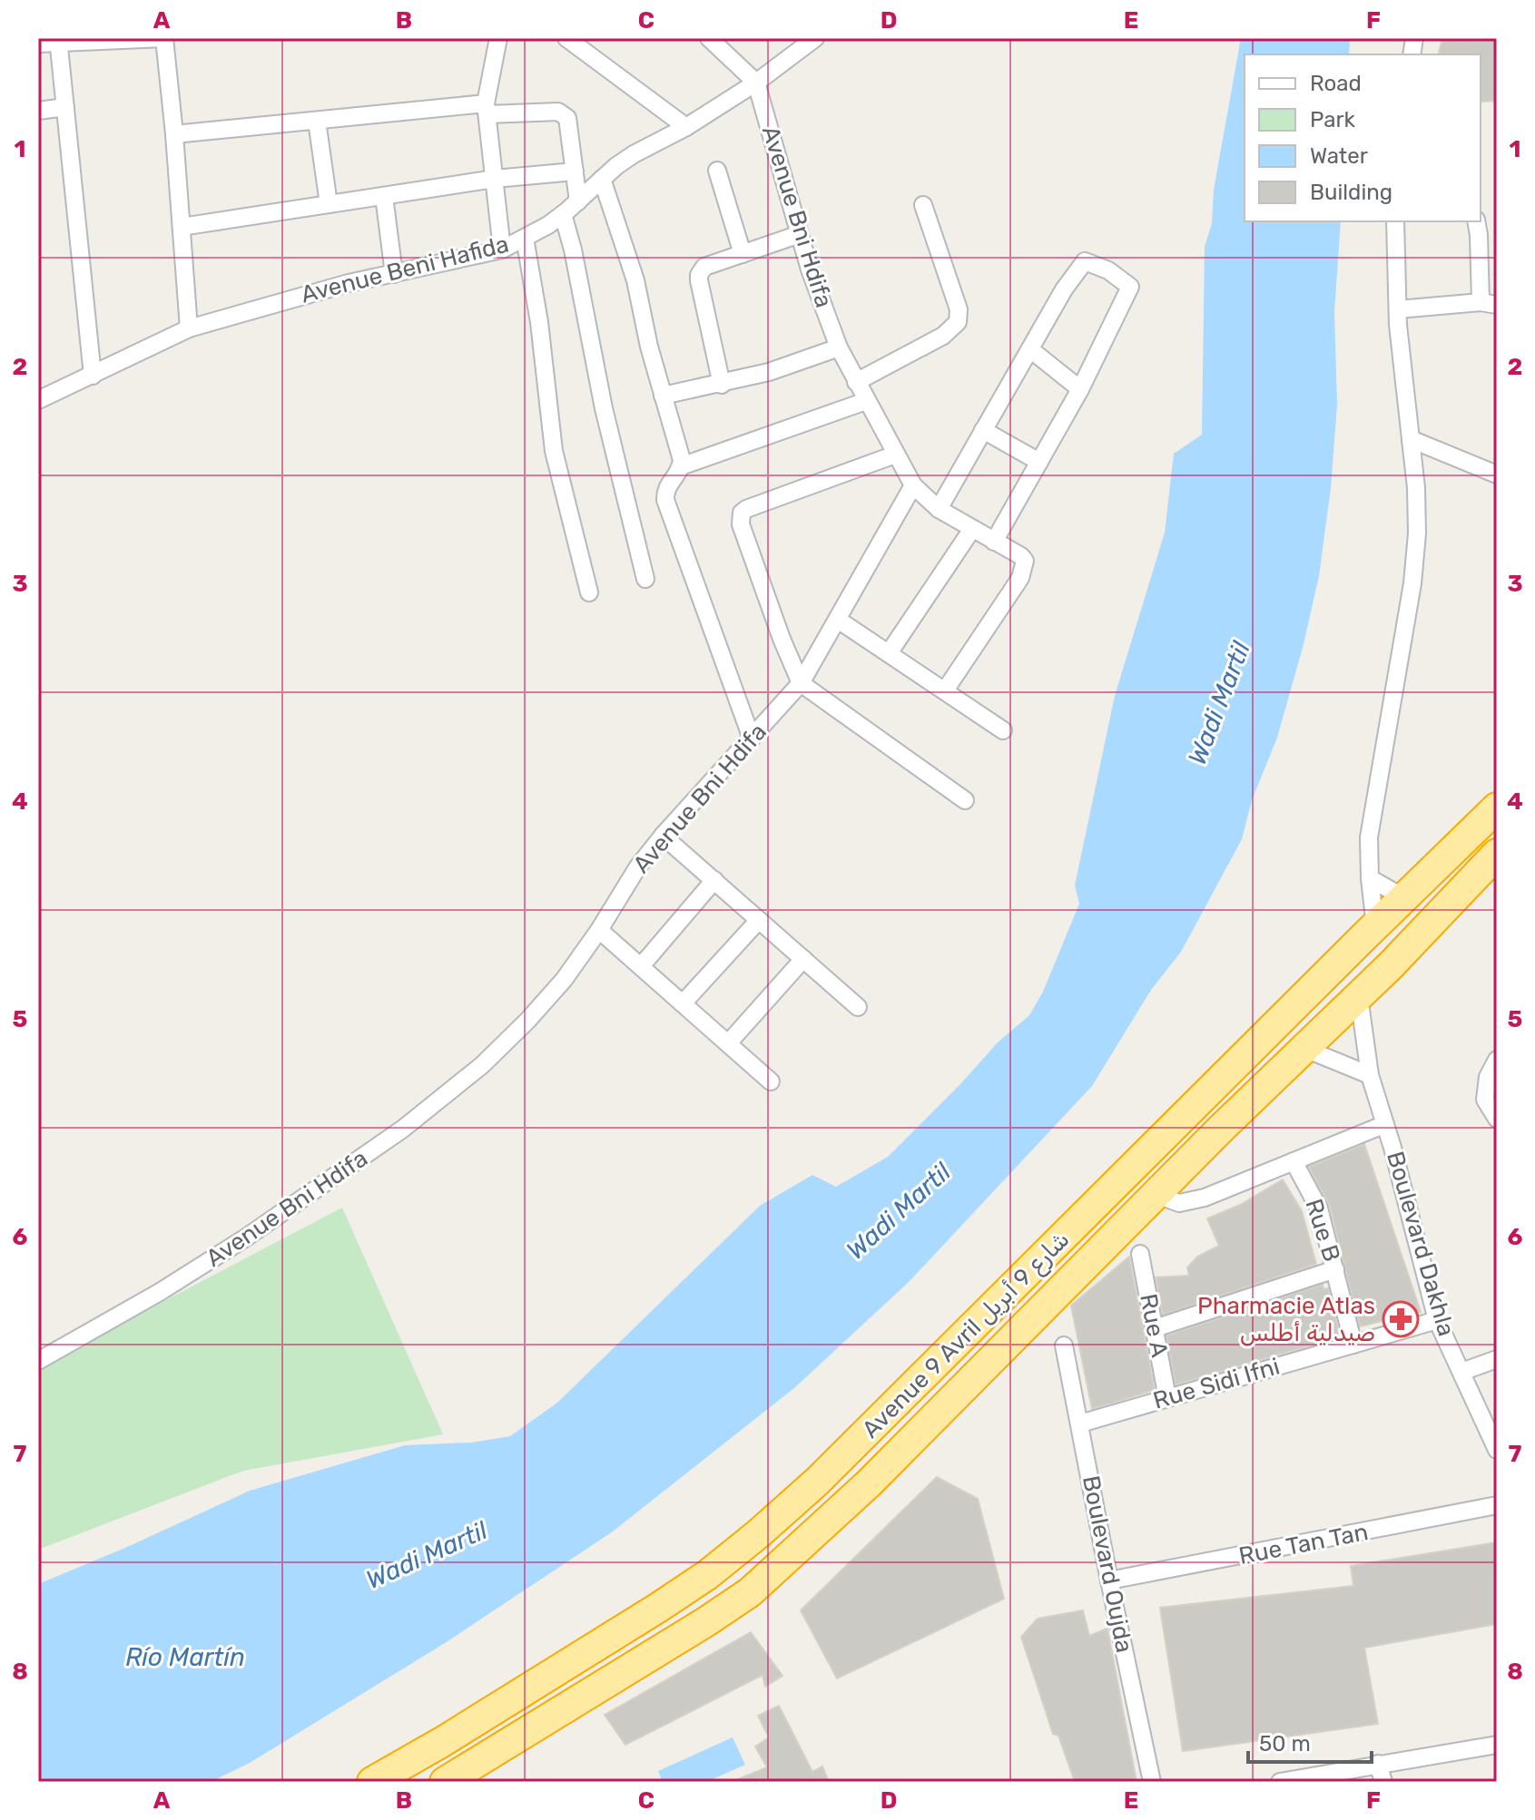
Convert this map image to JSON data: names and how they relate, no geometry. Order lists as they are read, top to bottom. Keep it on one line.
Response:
{"streets":{"highway":["Avenue 9 Avril شارع 9 أبريل"],"street":["Avenue Bni Hdifa","Avenue Beni Hafida","Rue B","Boulevard Dakhla","Rue A","Rue Sidi Ifni","Rue Tan Tan","Boulevard Oujda"]},"crossings":[["Avenue Bni Hdifa","Avenue Beni Hafida"],["Rue B","Rue Sidi Ifni"],["Boulevard Dakhla","Avenue 9 Avril شارع 9 أبريل"],["Boulevard Dakhla","Rue Sidi Ifni"],["Rue A","Rue Sidi Ifni"],["Rue Sidi Ifni","Boulevard Oujda"],["Rue Tan Tan","Boulevard Oujda"]],"water":["Wadi Martil","Río Martín"],"places":{"pharmacy":["Pharmacie Atlas صيدلية أطلس"]},"legend":["Road","Park","Water","Building"],"scale_bar":"50 m","grid":{"columns":["A","B","C","D","E","F"],"rows":["1","2","3","4","5","6","7","8"]}}
